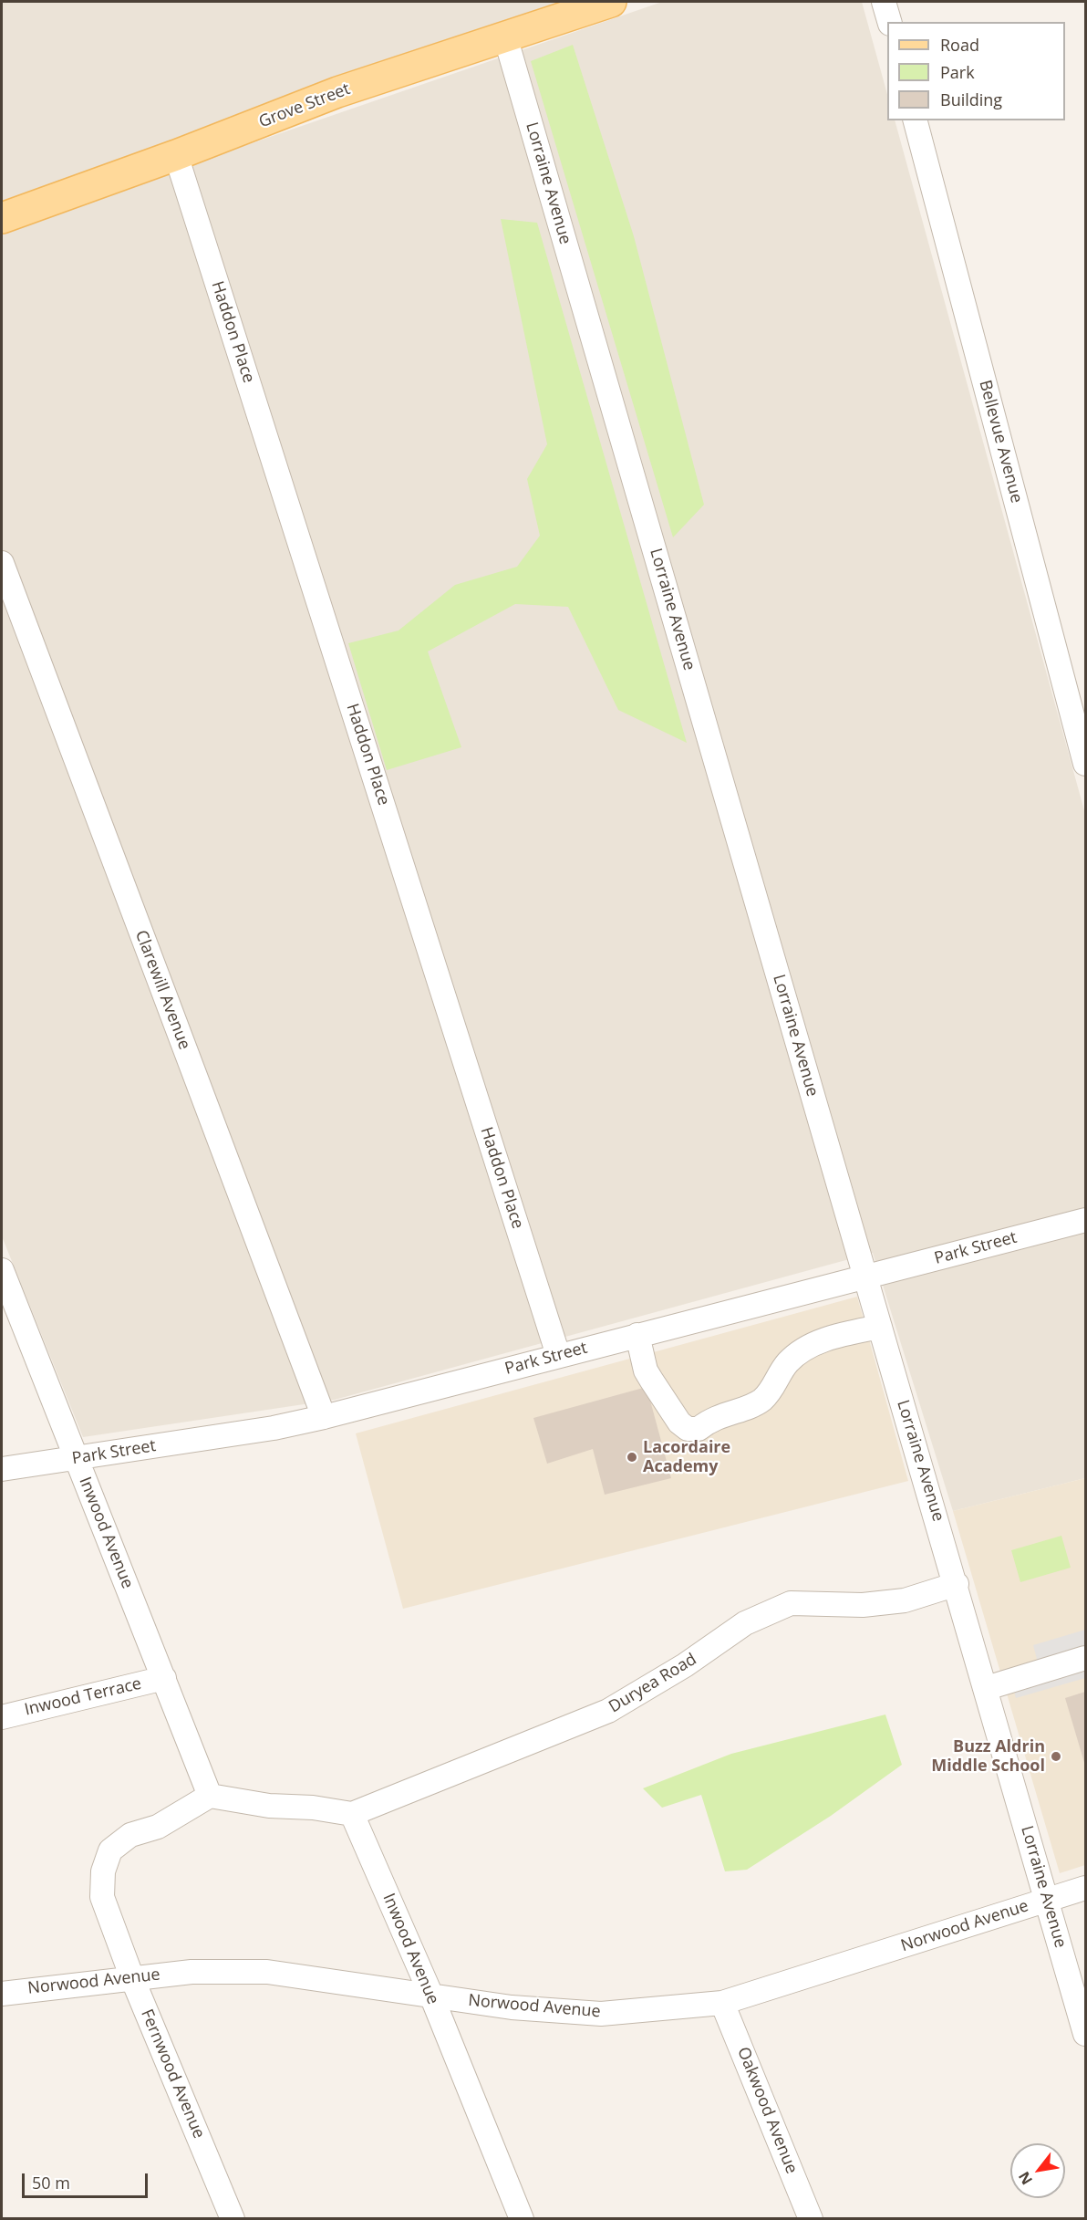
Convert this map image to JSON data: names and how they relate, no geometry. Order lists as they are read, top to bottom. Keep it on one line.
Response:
{"streets":{"main road":["Grove Street"],"street":["Lorraine Avenue","Haddon Place","Bellevue Avenue","Clarewill Avenue","Park Street","Inwood Avenue","Duryea Road","Inwood Terrace","Norwood Avenue","Fernwood Avenue","Oakwood Avenue"]},"crossings":[["Grove Street","Lorraine Avenue"],["Grove Street","Haddon Place"],["Lorraine Avenue","Park Street"],["Lorraine Avenue","Duryea Road"],["Lorraine Avenue","Norwood Avenue"],["Haddon Place","Park Street"],["Clarewill Avenue","Park Street"],["Park Street","Inwood Avenue"],["Inwood Avenue","Duryea Road"],["Inwood Avenue","Inwood Terrace"],["Inwood Avenue","Norwood Avenue"],["Inwood Avenue","Fernwood Avenue"],["Norwood Avenue","Fernwood Avenue"],["Norwood Avenue","Oakwood Avenue"]],"places":["Lacordaire Academy","Buzz Aldrin Middle School"],"legend":["Road","Park","Building"],"scale_bar":"50 m","north":"bottom left"}
